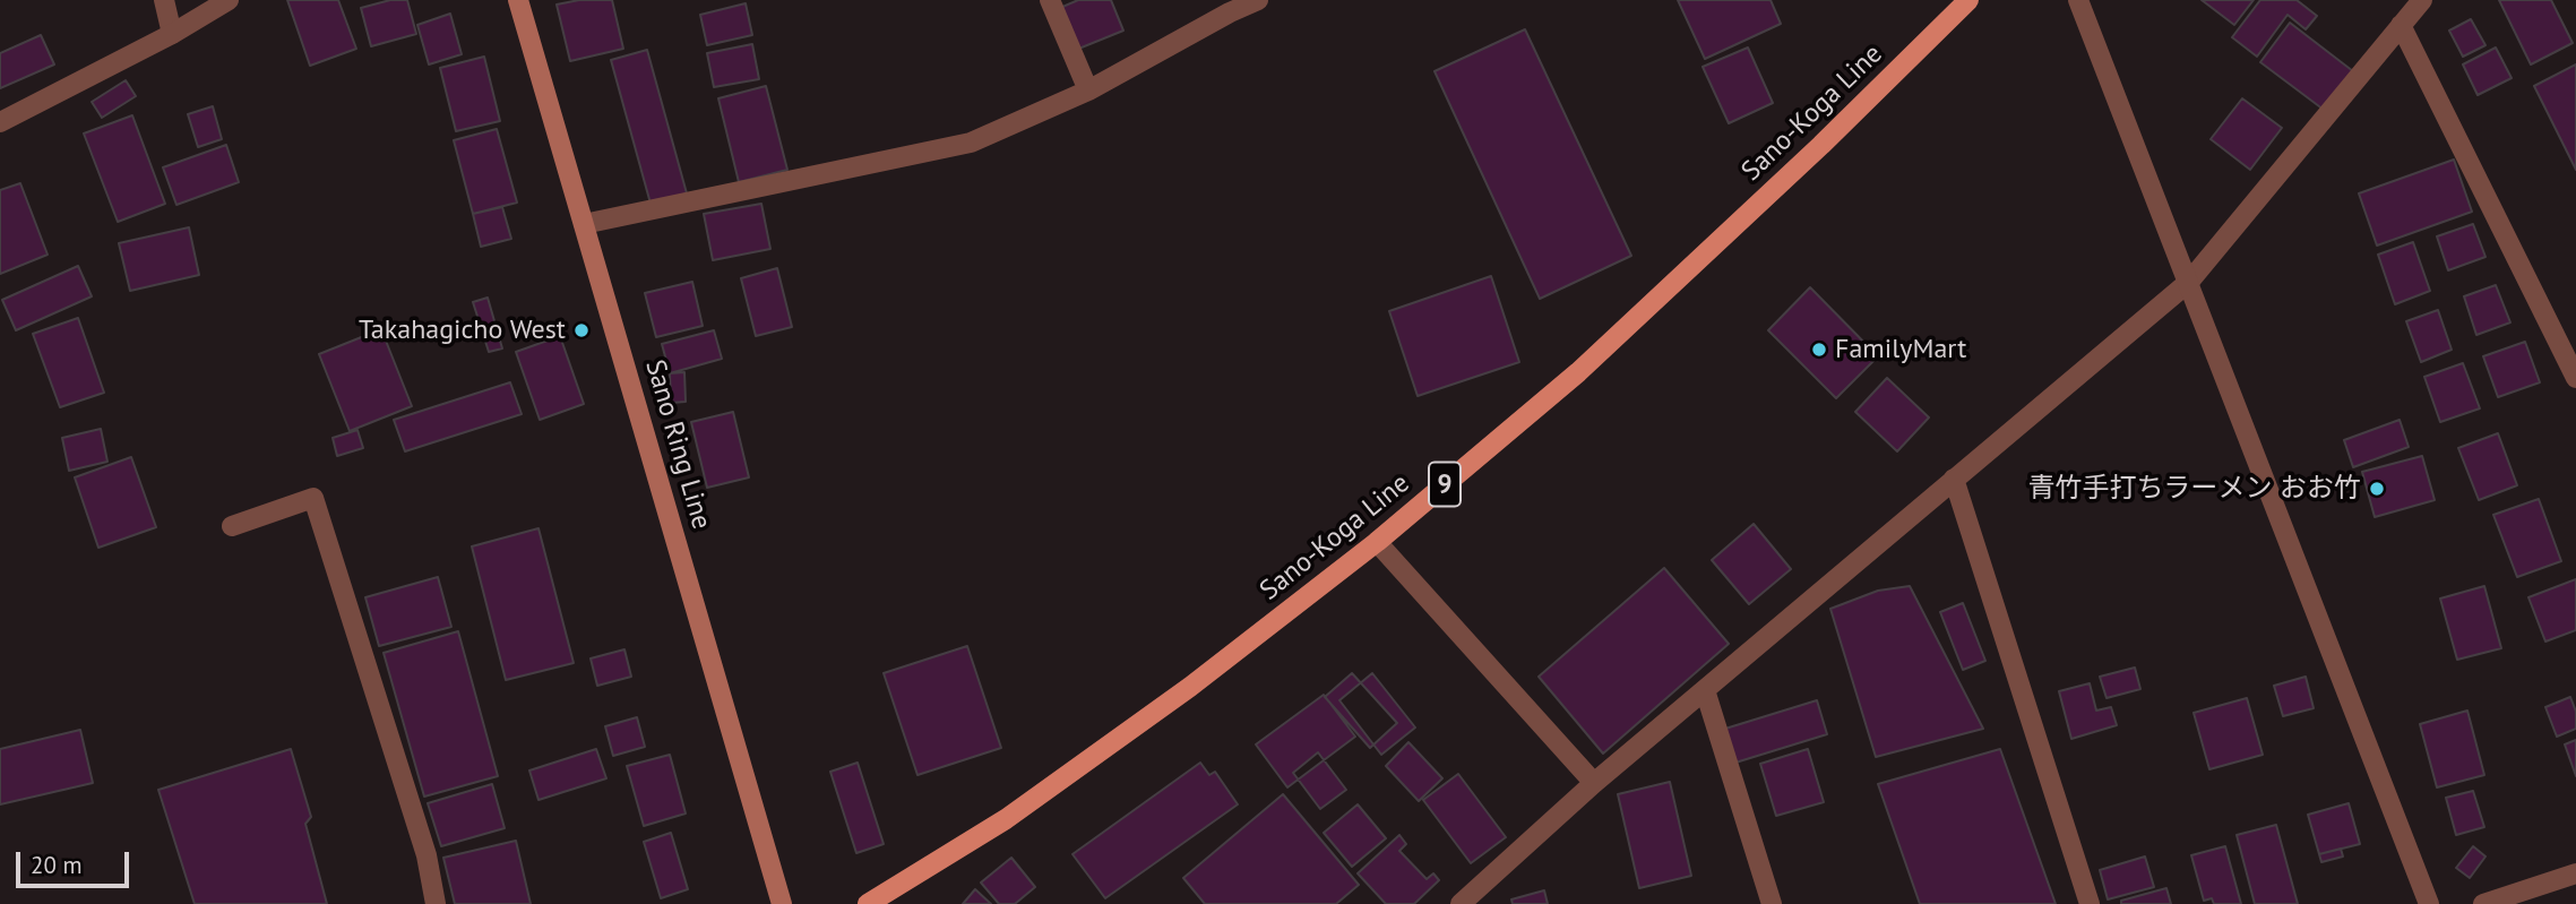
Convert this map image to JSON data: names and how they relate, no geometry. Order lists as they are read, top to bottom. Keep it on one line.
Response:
{"streets":{"main road":["Sano-Koga Line","Sano Ring Line","9"]},"places":["Takahagicho West","FamilyMart","青竹手打ちラーメン おお竹"],"scale_bar":"20 m"}
